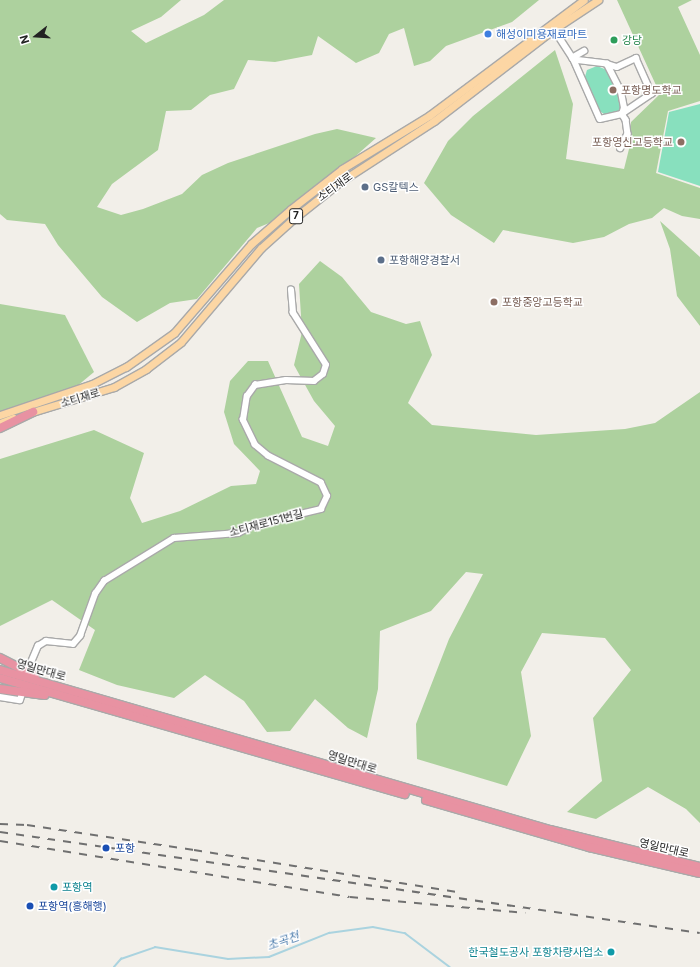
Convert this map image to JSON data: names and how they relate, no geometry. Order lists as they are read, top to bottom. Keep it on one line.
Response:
{"streets":{"highway":["영일만대로"],"main road":["소티재로","7"],"street":["소티재로151번길"]},"water":["초곡천"],"places":["해성이미용재료마트","강당","포항명도학교","포항영신고등학교","GS칼텍스","포항해양경찰서","포항중앙고등학교","포항","포항역","포항역(흥해행)","한국철도공사 포항차량사업소"],"north":"left"}
